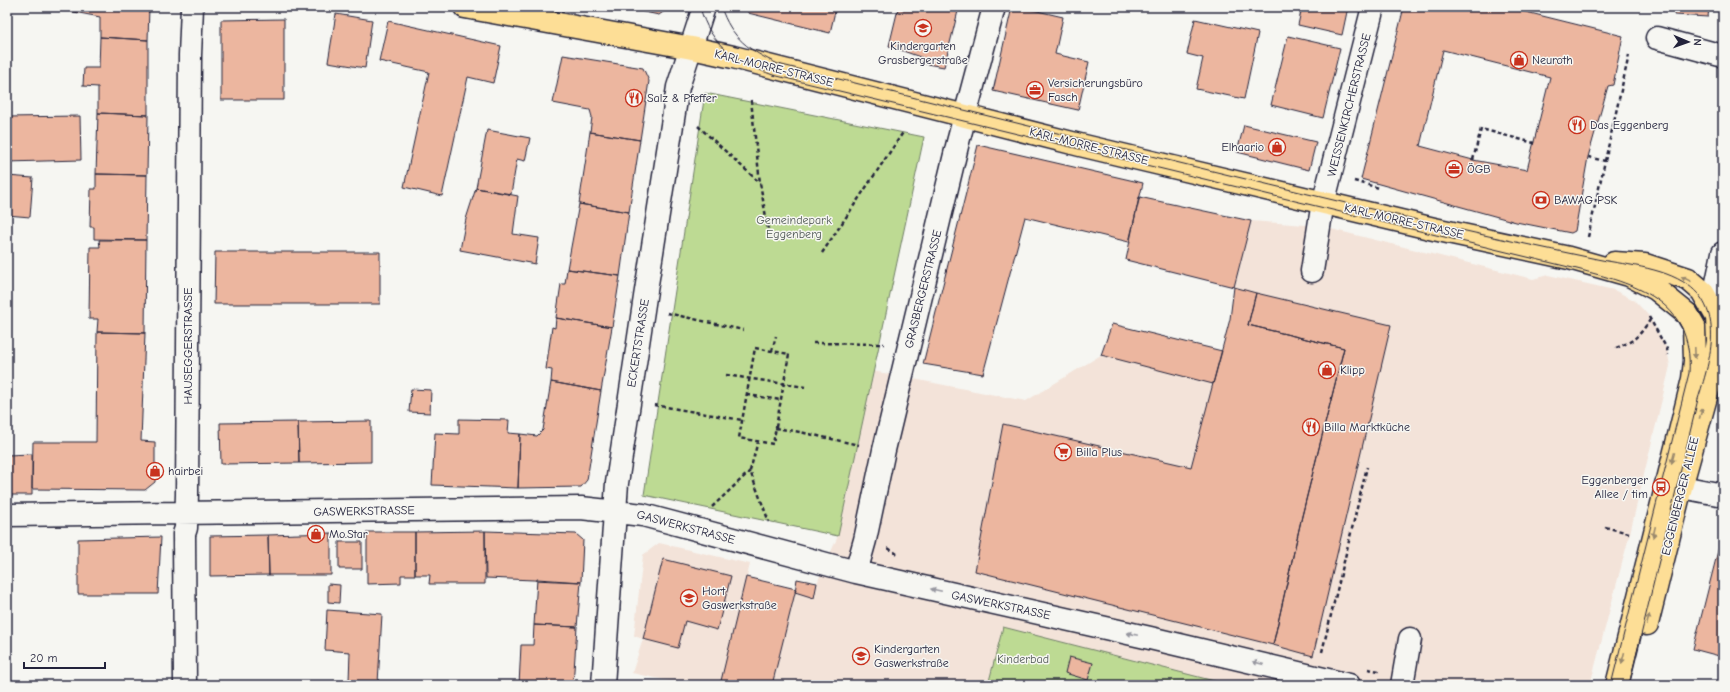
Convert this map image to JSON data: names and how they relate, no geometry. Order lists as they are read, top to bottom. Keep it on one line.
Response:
{"streets":{"main road":["KARL-MORRE-STRASSE","EGGENBERGER ALLEE"],"street":["WEISSENKIRCHERSTRASSE","GRASBERGERSTRASSE","ECKERTSTRASSE","HAUSEGGERSTRASSE","GASWERKSTRASSE"]},"crossings":[["KARL-MORRE-STRASSE","WEISSENKIRCHERSTRASSE"],["KARL-MORRE-STRASSE","GRASBERGERSTRASSE"],["KARL-MORRE-STRASSE","ECKERTSTRASSE"],["KARL-MORRE-STRASSE","EGGENBERGER ALLEE"],["GRASBERGERSTRASSE","GASWERKSTRASSE"],["ECKERTSTRASSE","GASWERKSTRASSE"],["HAUSEGGERSTRASSE","GASWERKSTRASSE"]],"one_way":["GASWERKSTRASSE"],"parks":["Gemeindepark Eggenberg","Kinderbad"],"places":{"school or university":["Kindergarten Grasbergerstraße","Hort Gaswerkstraße","Kindergarten Gaswerkstraße"],"shop":["Neuroth","Elhaario","Klipp","hairbei","Mo.Star"],"office":["Versicherungsbüro Fasch","ÖGB"],"restaurant":["Salz & Pfeffer","Das Eggenberg","Billa Marktküche"],"bank":["BAWAG PSK"],"supermarket":["Billa Plus"],"bus stop":["Eggenberger Allee / tim"]},"scale_bar":"20 m","north":"right"}
